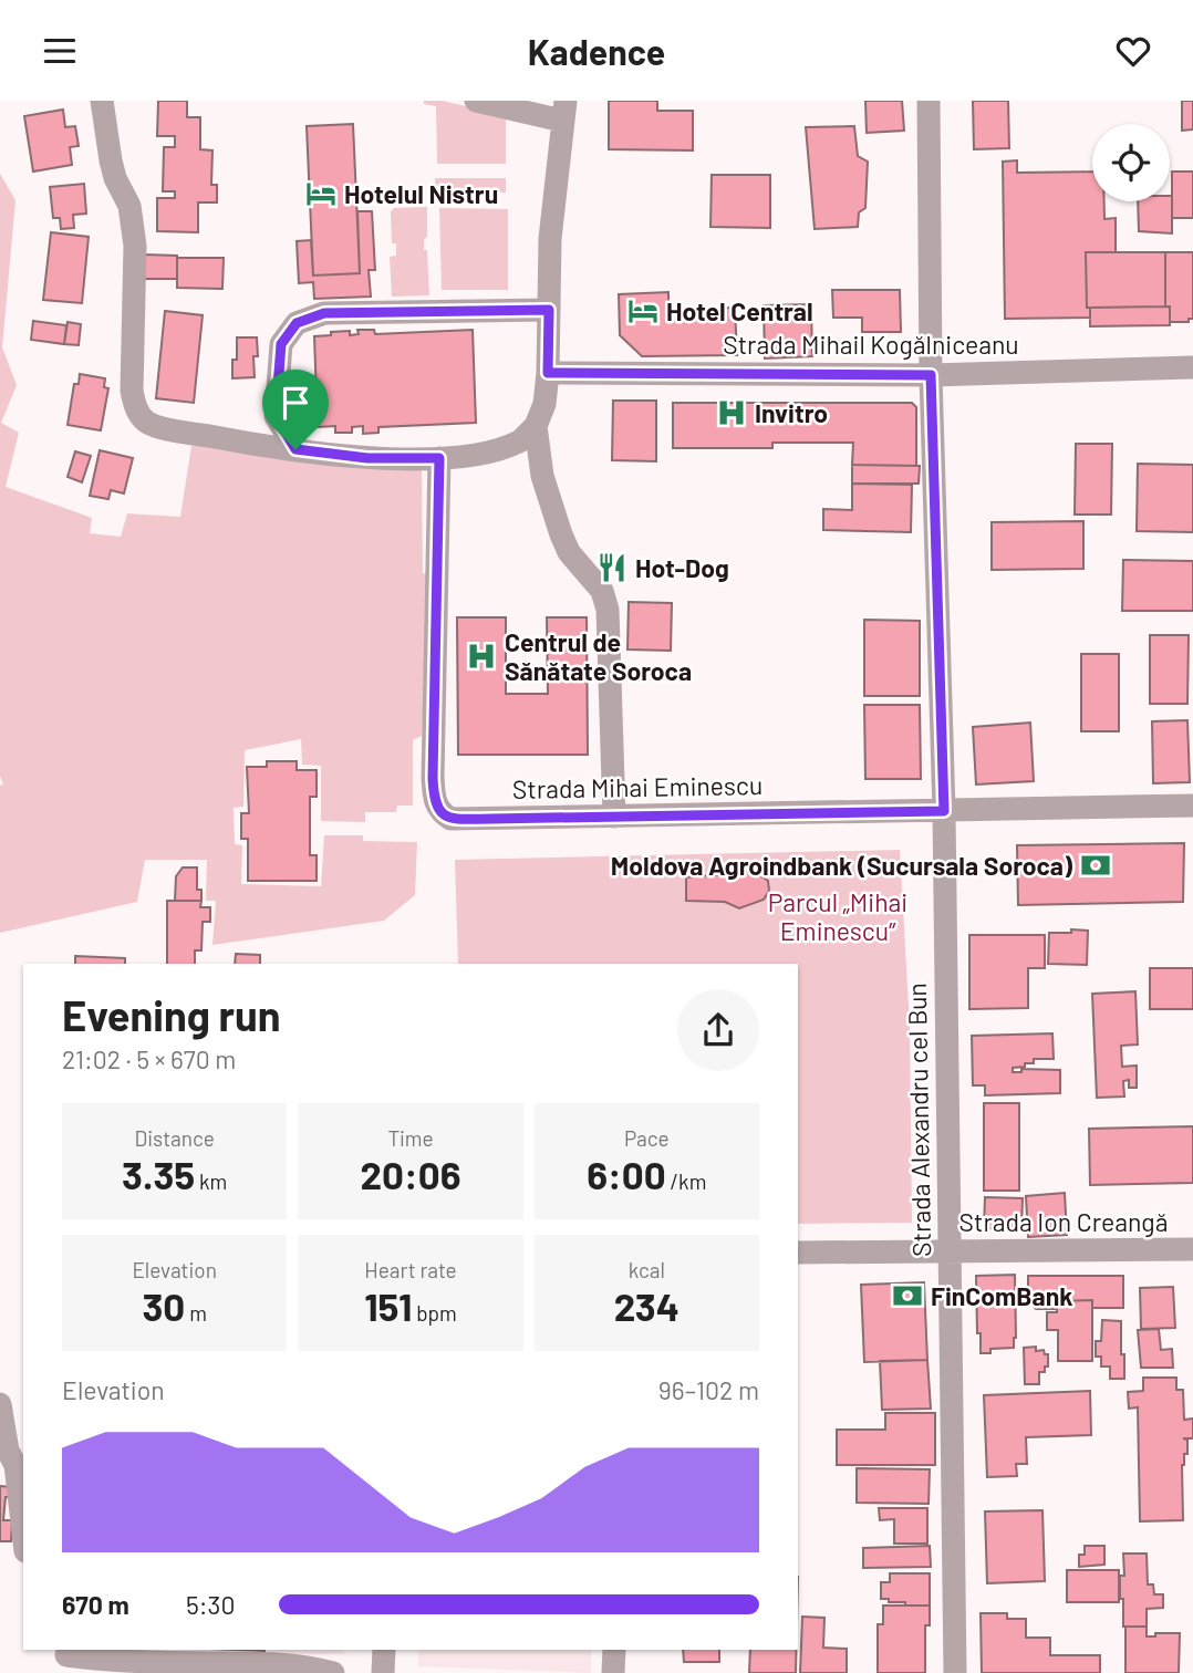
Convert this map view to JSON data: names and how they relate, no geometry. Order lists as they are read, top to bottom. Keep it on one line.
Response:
{"streets":{"street":["Strada Mihail Kogălniceanu","Strada Mihai Eminescu","Strada Alexandru cel Bun","Strada Ion Creangă"]},"crossings":[["Strada Mihail Kogălniceanu","Strada Alexandru cel Bun"],["Strada Mihai Eminescu","Strada Alexandru cel Bun"],["Strada Alexandru cel Bun","Strada Ion Creangă"]],"parks":["Parcul „Mihai Eminescu”"],"places":{"hotel":["Hotelul Nistru","Hotel Central"],"hospital":["Invitro","Centrul de Sănătate Soroca"],"restaurant":["Hot-Dog"],"bank":["Moldova Agroindbank (Sucursala Soroca)","FinComBank"]},"page":{"header":"Kadence","heading":["Evening run","21:02 · 5 × 670 m"],"stats":[["Distance","3.35 km"],["Time","20:06"],["Pace","6:00 /km"],["Elevation","30 m"],["Heart rate","151 bpm"],["kcal","234"]],"chart":["Elevation","96–102 m"],"list":[{"name":"670 m","note":"5:30"}]}}
